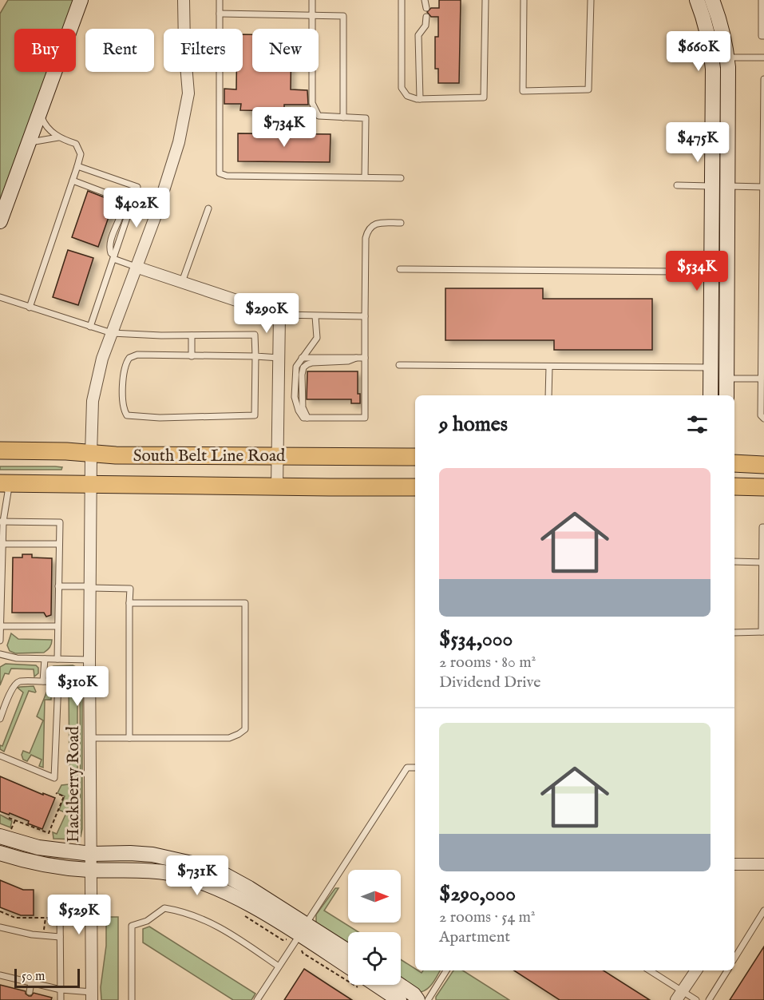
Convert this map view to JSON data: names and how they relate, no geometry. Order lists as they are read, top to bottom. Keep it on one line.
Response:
{"streets":{"main road":["South Belt Line Road"],"street":["Hackberry Road"]},"crossings":[["South Belt Line Road","Hackberry Road"]],"scale_bar":"50 m","north":"right","page":{"chip":["Buy","Rent","Filters","New"],"price":["$660K","$734K","$475K","$402K","$534K","$290K","$310K","$731K","$529K"],"heading":"9 homes","list":[{"name":"$534,000","note":"2 rooms · 80 m² · Dividend Drive"},{"name":"$290,000","note":"2 rooms · 54 m² · Apartment"}],"scale":"50 m"}}
